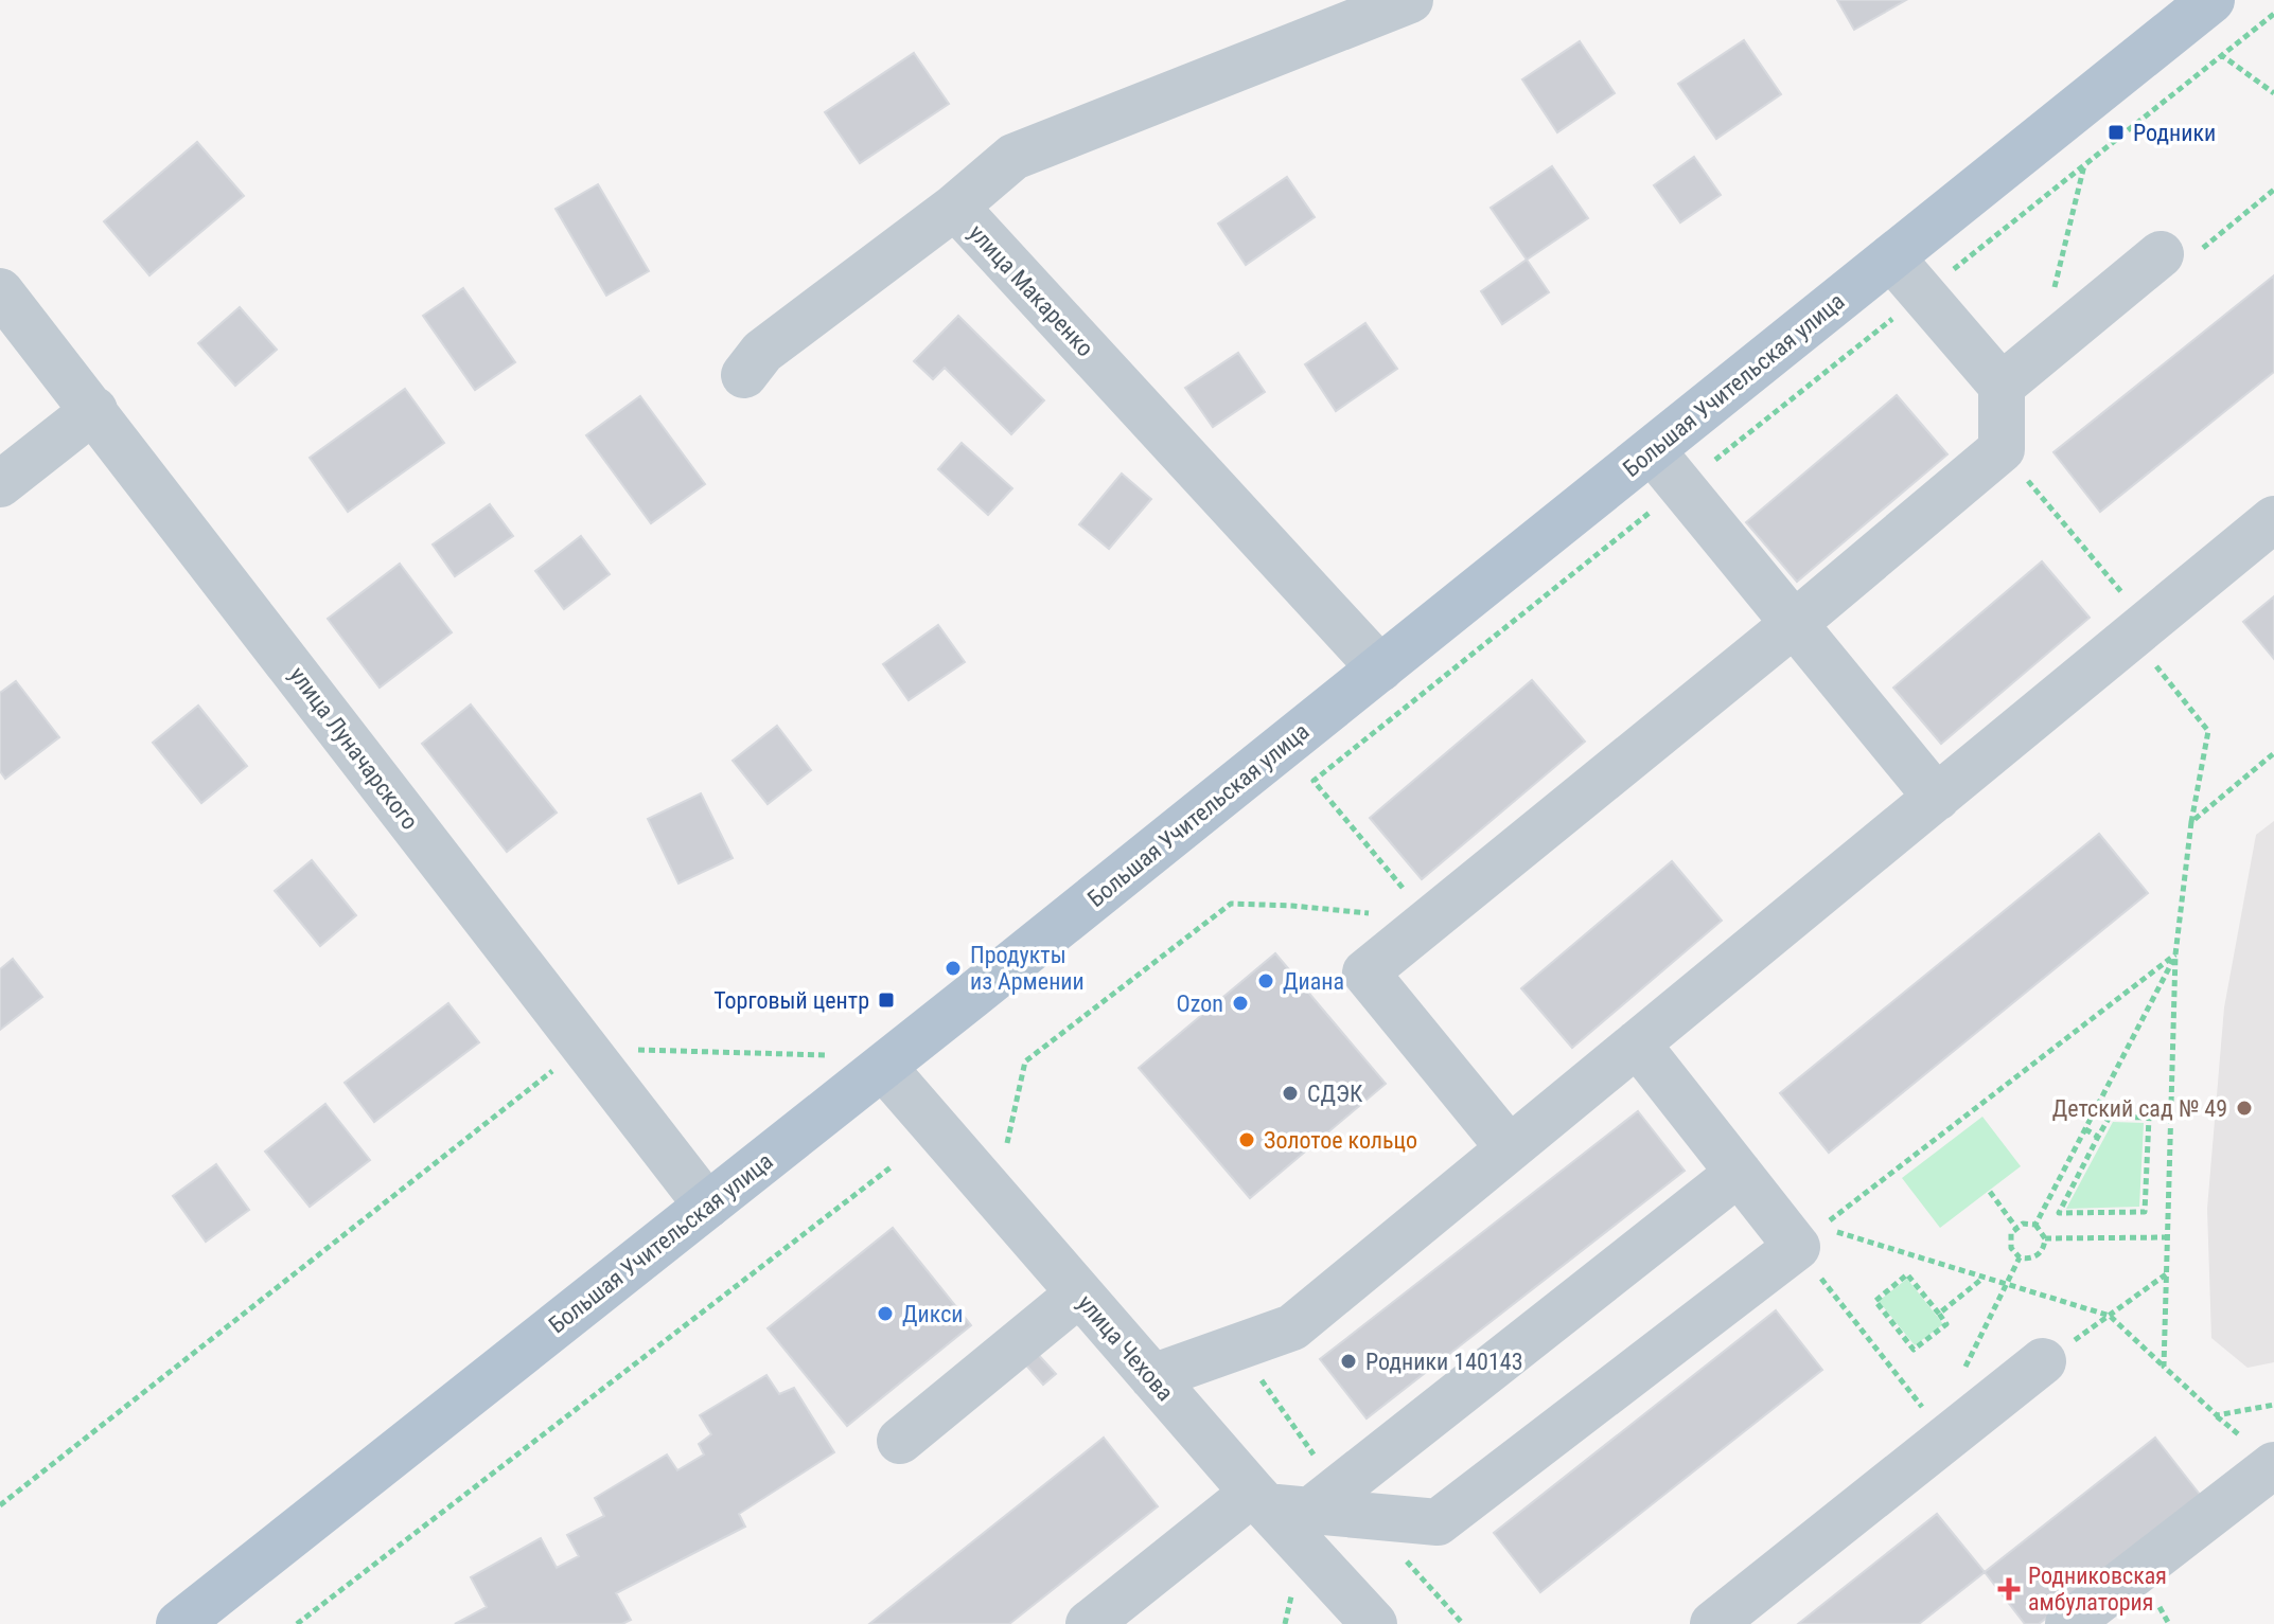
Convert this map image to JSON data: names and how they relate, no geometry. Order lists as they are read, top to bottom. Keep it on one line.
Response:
{"streets":{"main road":["Большая Учительская улица"],"street":["улица Макаренко","улица Луначарского","улица Чехова"]},"crossings":[["улица Макаренко","Большая Учительская улица"],["Большая Учительская улица","улица Луначарского"],["Большая Учительская улица","улица Чехова"]],"places":{"transit":["Родники","Торговый центр"],"other":["Продукты из Армении","Диана","Ozon","СДЭК","Детский сад № 49","Золотое кольцо","Дикси","Родники 140143"],"health":["Родниковская амбулатория"]}}
